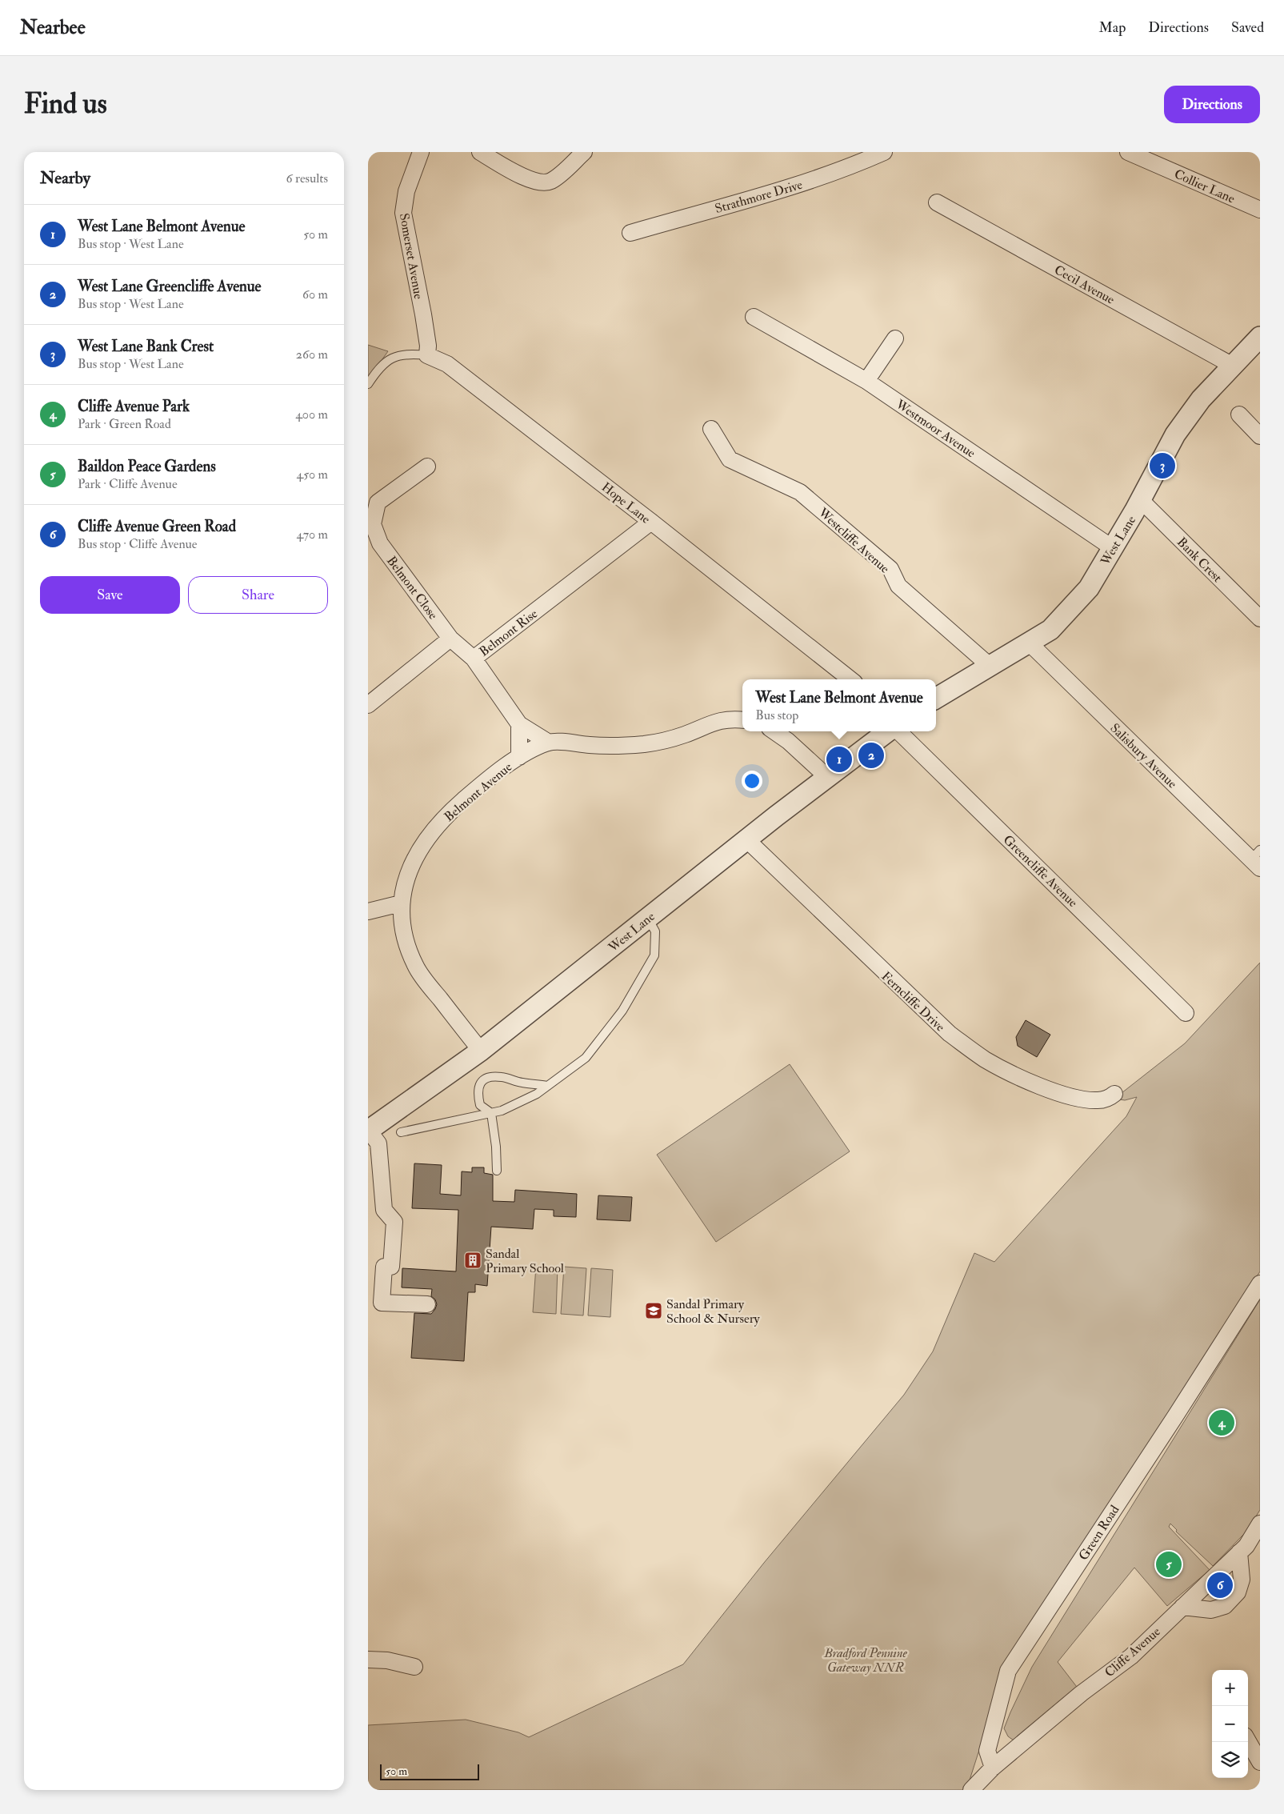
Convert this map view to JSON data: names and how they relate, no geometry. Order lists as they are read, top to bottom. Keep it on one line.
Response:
{"streets":{"street":["Collier Lane","Strathmore Drive","Somerset Avenue","Cecil Avenue","Westmoor Avenue","Hope Lane","Westcliffe Avenue","West Lane","Bank Crest","Belmont Close","Belmont Rise","Salisbury Avenue","Belmont Avenue","Greencliffe Avenue","Ferncliffe Drive","Green Road","Cliffe Avenue"]},"crossings":[["Somerset Avenue","Hope Lane"],["Cecil Avenue","West Lane"],["Westmoor Avenue","West Lane"],["Hope Lane","Belmont Rise"],["Westcliffe Avenue","West Lane"],["West Lane","Bank Crest"],["West Lane","Salisbury Avenue"],["West Lane","Belmont Avenue"],["West Lane","Ferncliffe Drive"],["Belmont Close","Belmont Rise"],["Green Road","Cliffe Avenue"]],"parks":["Bradford Pennine Gateway NNR"],"places":{"building":["Sandal Primary School"],"school or university":["Sandal Primary School & Nursery"]},"scale_bar":"50 m","page":{"header":"Nearbee","nav":["Map","Directions","Saved"],"buttons":["Directions",["Save","Share"]],"title":"Find us","heading":["Nearby","6 results"],"list":[{"mark":"1","name":"West Lane Belmont Avenue","note":"Bus stop · West Lane","value":"50 m"},{"mark":"2","name":"West Lane Greencliffe Avenue","note":"Bus stop · West Lane","value":"60 m"},{"mark":"3","name":"West Lane Bank Crest","note":"Bus stop · West Lane","value":"260 m"},{"mark":"4","name":"Cliffe Avenue Park","note":"Park · Green Road","value":"400 m"},{"mark":"5","name":"Baildon Peace Gardens","note":"Park · Cliffe Avenue","value":"450 m"},{"mark":"6","name":"Cliffe Avenue Green Road","note":"Bus stop · Cliffe Avenue","value":"470 m"}],"pins":["3","2","1","4","5","6"],"popup":["West Lane Belmont Avenue","Bus stop"],"map_buttons":["+","−"],"scale":"50 m"}}
